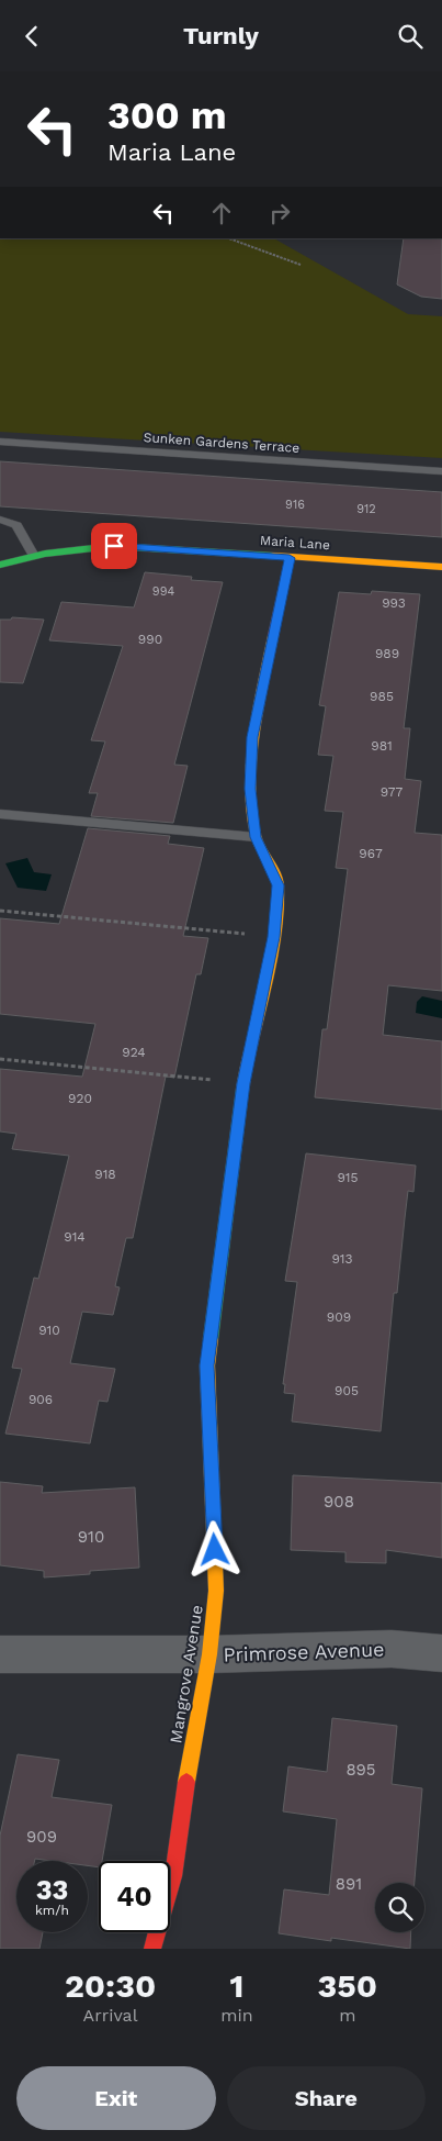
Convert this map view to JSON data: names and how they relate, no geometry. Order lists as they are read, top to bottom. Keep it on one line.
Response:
{"streets":{"street":["Maria Lane","Primrose Avenue","Mangrove Avenue"],"lane":["Sunken Gardens Terrace"]},"crossings":[["Maria Lane","Mangrove Avenue"],["Primrose Avenue","Mangrove Avenue"]],"house_numbers":["916","912","994","993","990","989","985","981","977","967","924","920","918","915","914","913","909","910","905","906","908","910","895","909","891"],"page":{"header":"Turnly","turn":["300 m","Maria Lane"],"speed":"33 km/h","limit":"40","eta":["20:30","Arrival","1","min","350","m"],"buttons":["Exit","Share"]}}
